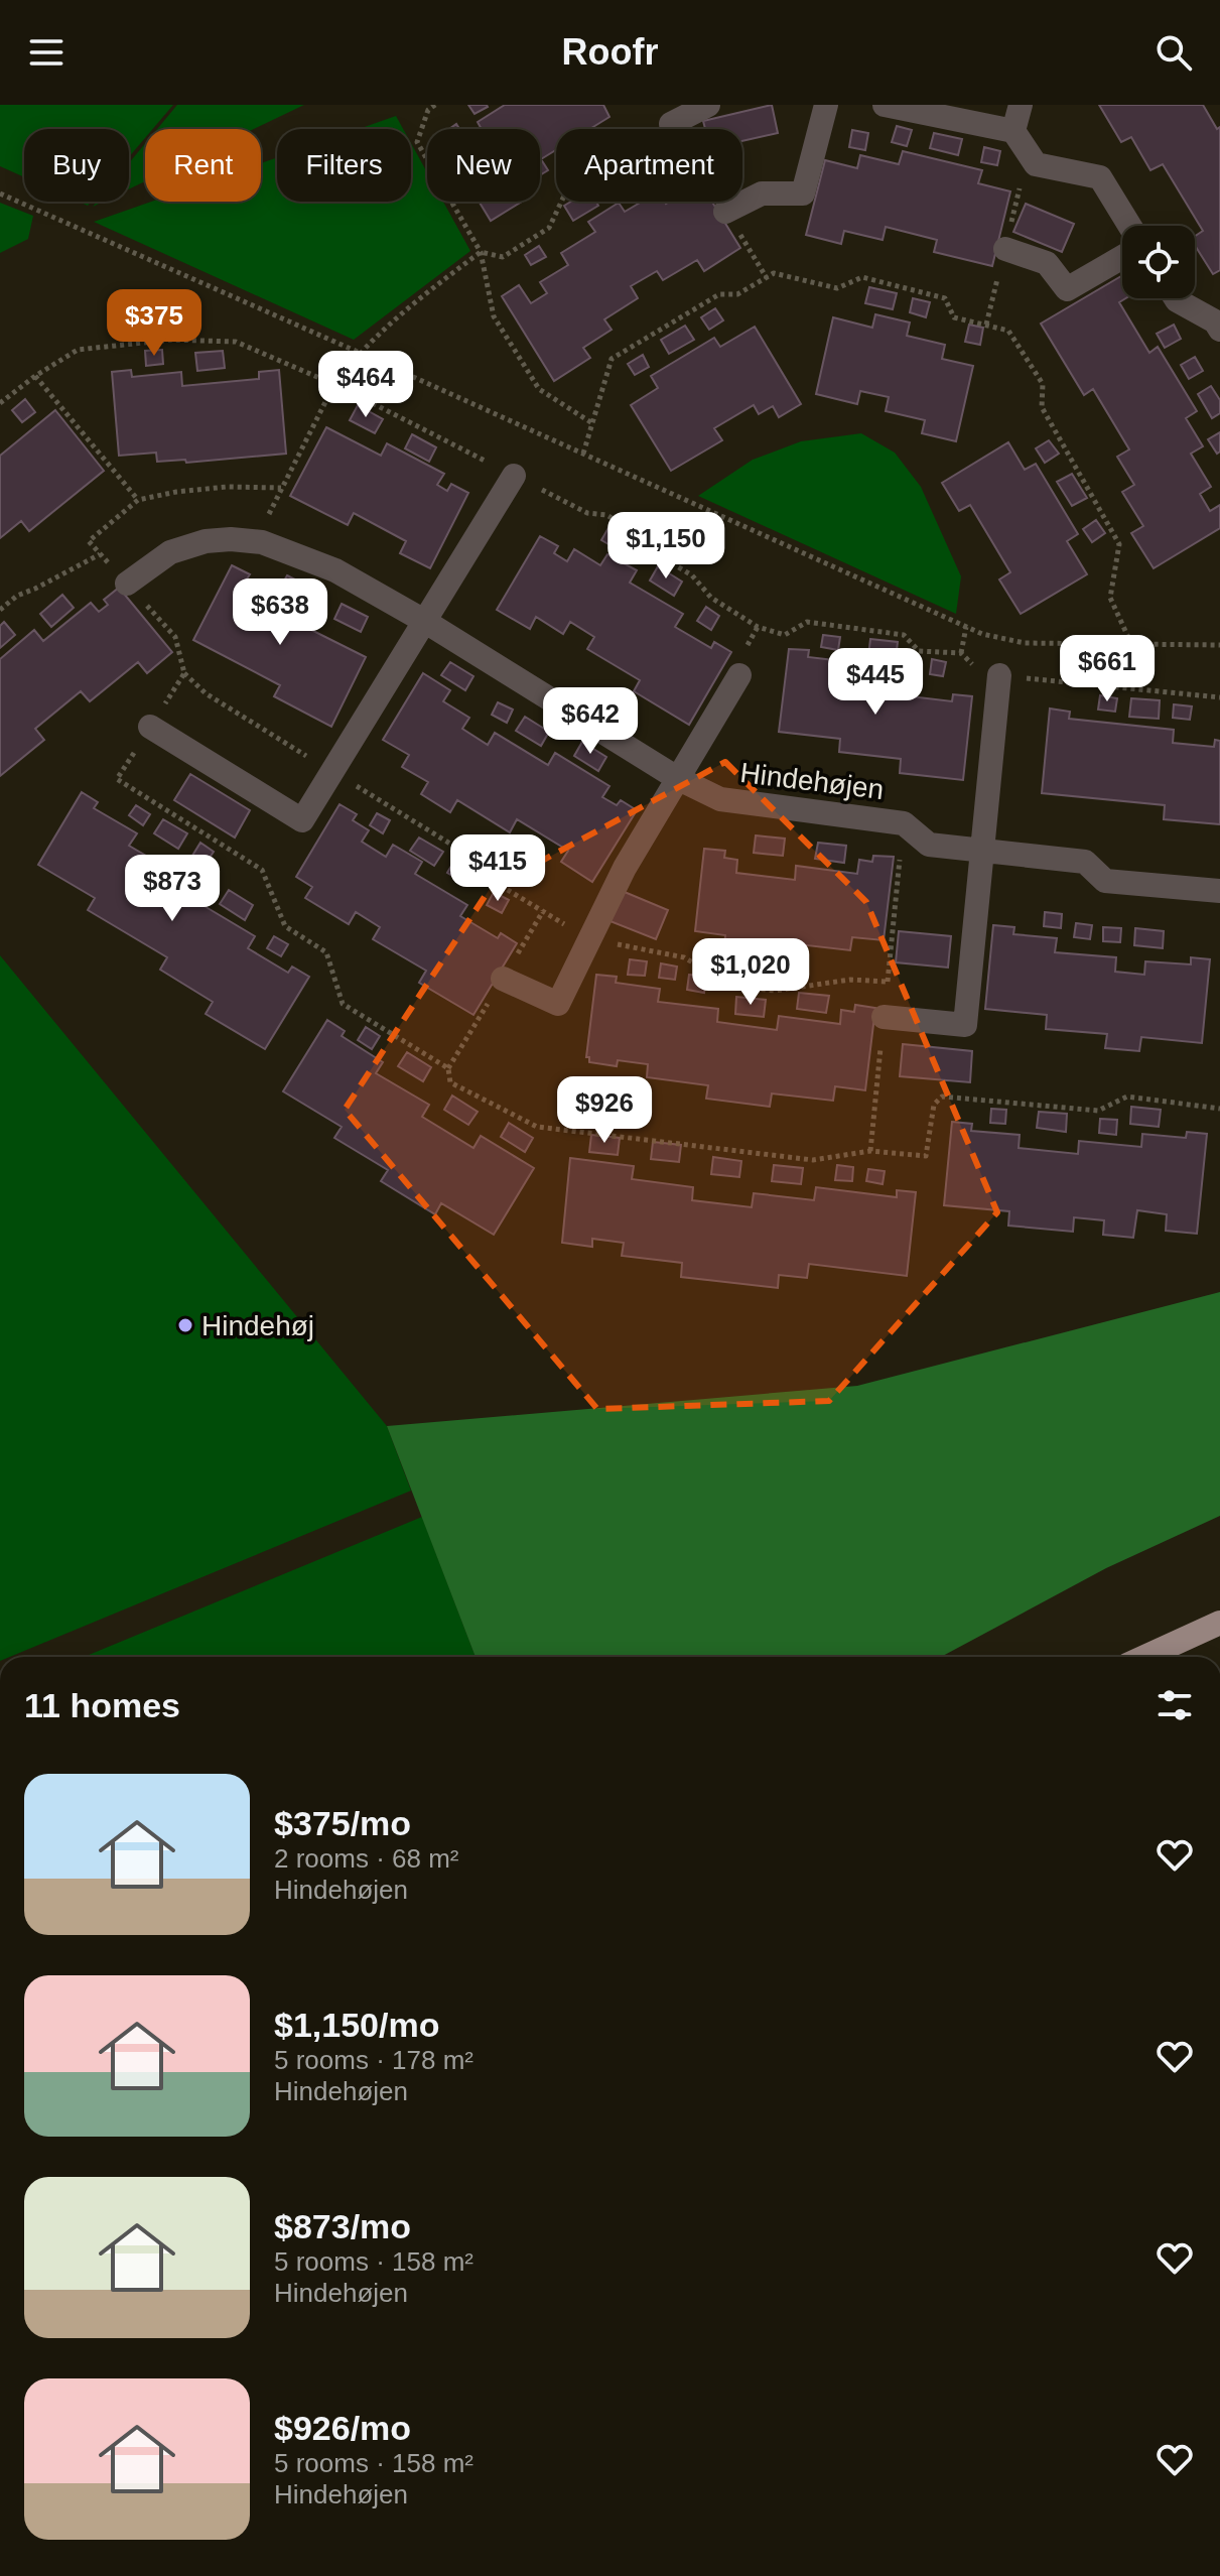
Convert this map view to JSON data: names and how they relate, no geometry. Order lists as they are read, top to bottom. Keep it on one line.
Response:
{"streets":{"street":["Hindehøjen"]},"places":["Hindehøj"],"page":{"header":"Roofr","chip":["Buy","Rent","Filters","New","Apartment"],"price":["$375","$464","$1,150","$638","$661","$445","$642","$415","$873","$1,020","$926"],"heading":"11 homes","list":[{"name":"$375/mo","note":"2 rooms · 68 m² · Hindehøjen"},{"name":"$1,150/mo","note":"5 rooms · 178 m² · Hindehøjen"},{"name":"$873/mo","note":"5 rooms · 158 m² · Hindehøjen"},{"name":"$926/mo","note":"5 rooms · 158 m² · Hindehøjen"}]}}
